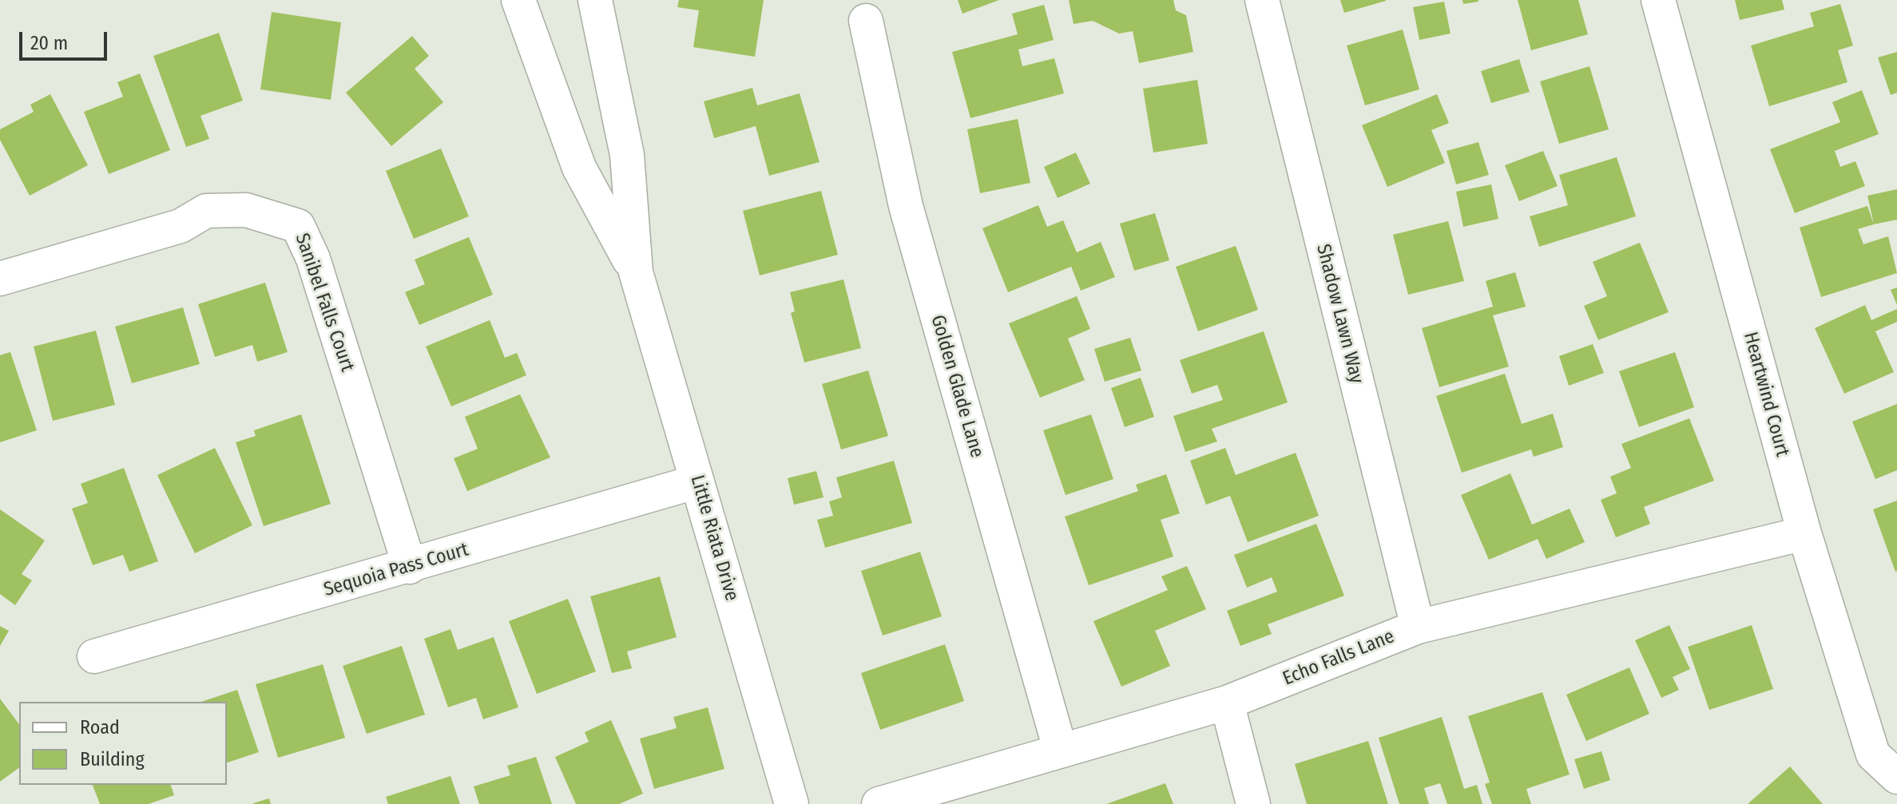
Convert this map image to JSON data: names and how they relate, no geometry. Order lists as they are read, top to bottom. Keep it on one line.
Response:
{"streets":{"street":["Sanibel Falls Court","Shadow Lawn Way","Golden Glade Lane","Heartwind Court","Little Riata Drive","Sequoia Pass Court","Echo Falls Lane"]},"crossings":[["Sanibel Falls Court","Sequoia Pass Court"],["Shadow Lawn Way","Echo Falls Lane"],["Golden Glade Lane","Echo Falls Lane"],["Heartwind Court","Echo Falls Lane"],["Little Riata Drive","Sequoia Pass Court"]],"legend":["Road","Building"],"scale_bar":"20 m"}
